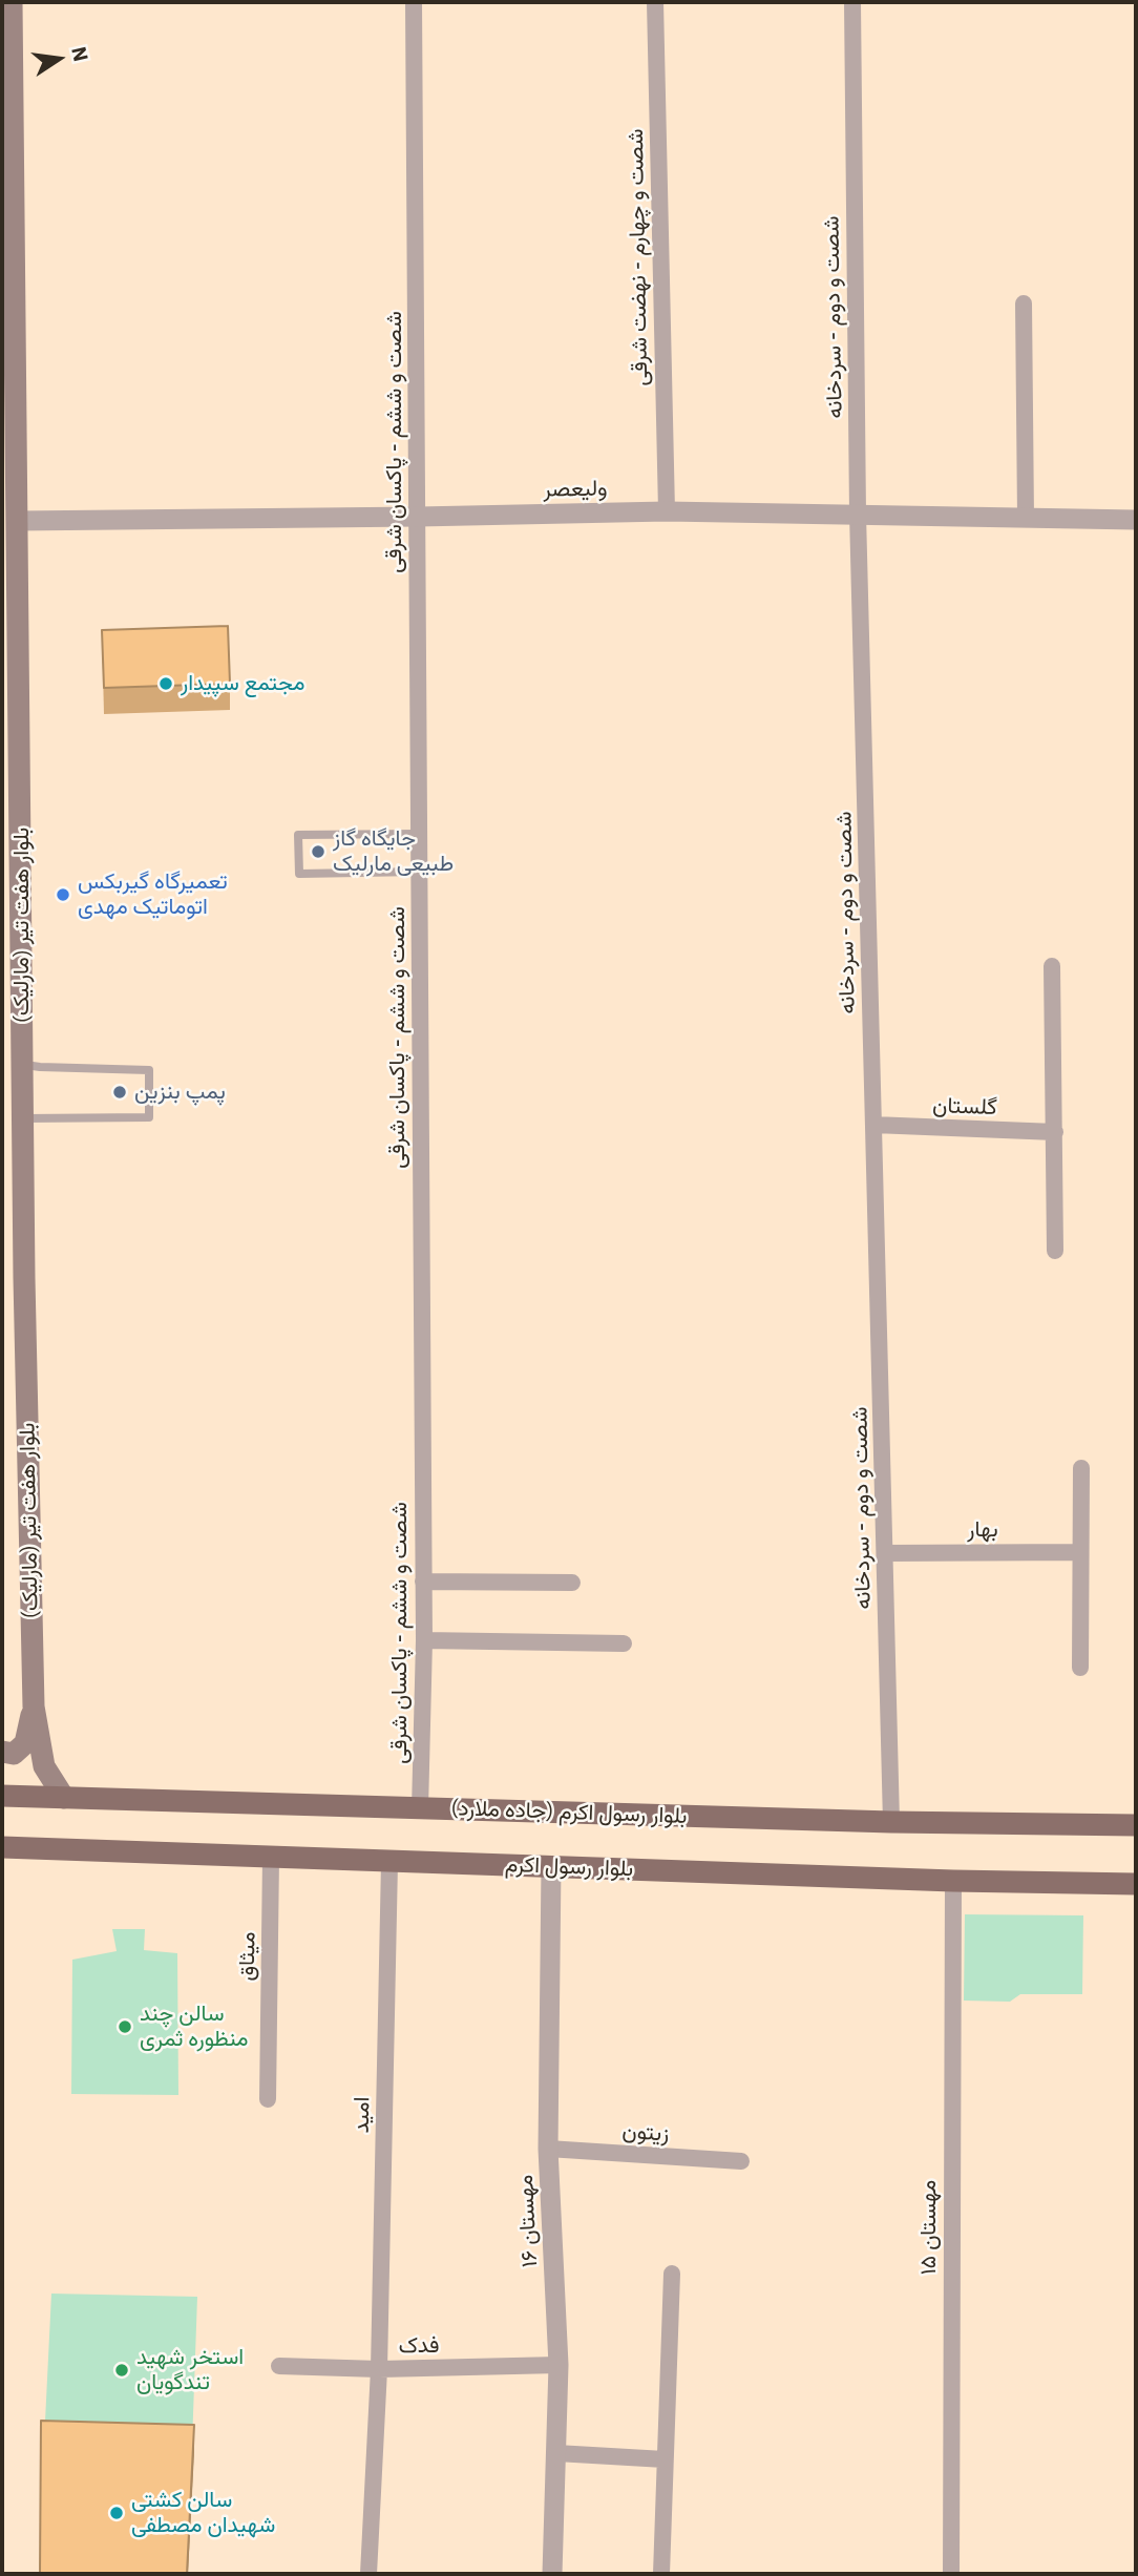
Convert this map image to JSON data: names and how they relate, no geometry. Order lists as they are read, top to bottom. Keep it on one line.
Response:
{"streets":{"main road":["بلوار هفت تیر (مارلیک)","بلوار رسول اکرم (جاده ملارد)","بلوار رسول اکرم"],"street":["شصت و چهارم - نهضت شرقی","شصت و دوم - سردخانه","شصت و ششم - پاکسان شرقی","ولیعصر","گلستان","بهار","میثاق","امید","زیتون","مهستان ۱۶","مهستان ۱۵","فدک"]},"crossings":[["شصت و چهارم - نهضت شرقی","ولیعصر"],["شصت و دوم - سردخانه","ولیعصر"],["شصت و دوم - سردخانه","گلستان"],["شصت و دوم - سردخانه","بهار"],["شصت و دوم - سردخانه","بلوار رسول اکرم (جاده ملارد)"],["شصت و ششم - پاکسان شرقی","ولیعصر"],["شصت و ششم - پاکسان شرقی","بلوار رسول اکرم (جاده ملارد)"],["ولیعصر","بلوار هفت تیر (مارلیک)"],["بلوار هفت تیر (مارلیک)","بلوار رسول اکرم (جاده ملارد)"],["بلوار رسول اکرم","میثاق"],["بلوار رسول اکرم","امید"],["بلوار رسول اکرم","مهستان ۱۶"],["بلوار رسول اکرم","مهستان ۱۵"],["امید","فدک"],["زیتون","مهستان ۱۶"],["مهستان ۱۶","فدک"]],"places":["مجتمع سپیدار","جایگاه گاز طبیعی مارلیک","تعمیرگاه گیربکس اتوماتیک مهدی","پمپ بنزین","سالن چند منظوره ثمری","استخر شهید تندگویان","سالن کشتی شهیدان مصطفی"],"north":"right"}
